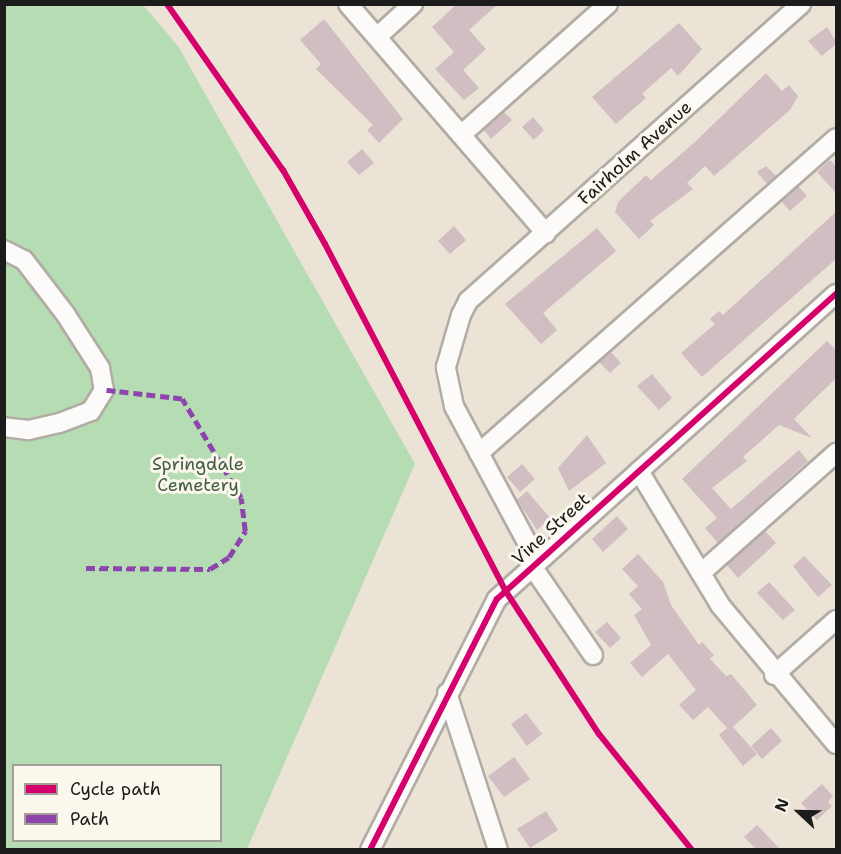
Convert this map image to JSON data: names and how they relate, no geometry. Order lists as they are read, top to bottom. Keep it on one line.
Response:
{"streets":{"street":["Fairholm Avenue","Vine Street"]},"parks":["Springdale Cemetery"],"legend":["Cycle path","Path"],"north":"left"}
